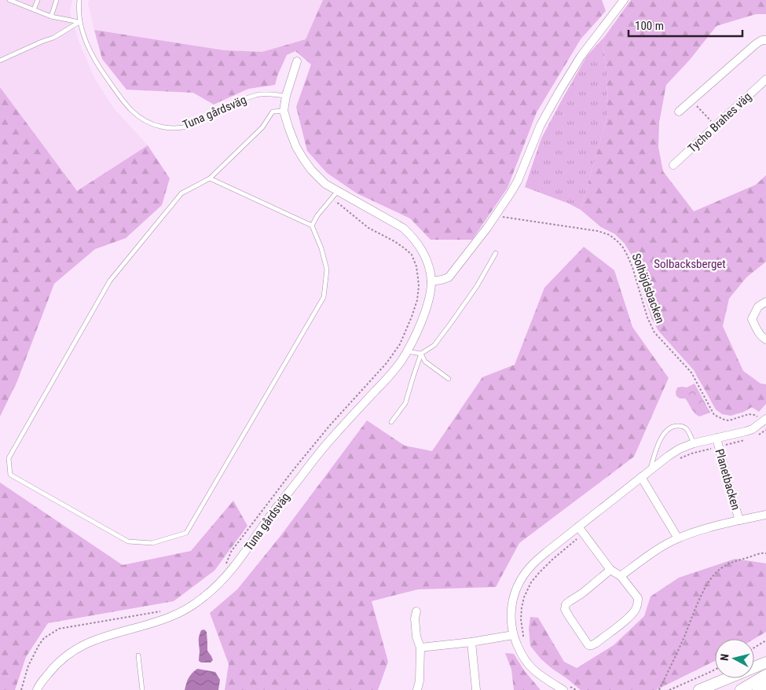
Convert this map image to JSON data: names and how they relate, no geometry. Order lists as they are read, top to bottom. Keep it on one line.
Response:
{"streets":{"street":["Tuna gårdsväg","Tycho Brahes väg","Planetbacken"],"path":["Solhöjdsbacken"]},"crossings":[["Solhöjdsbacken","Planetbacken"]],"parks":["Solbacksberget"],"scale_bar":"100 m","north":"left"}
